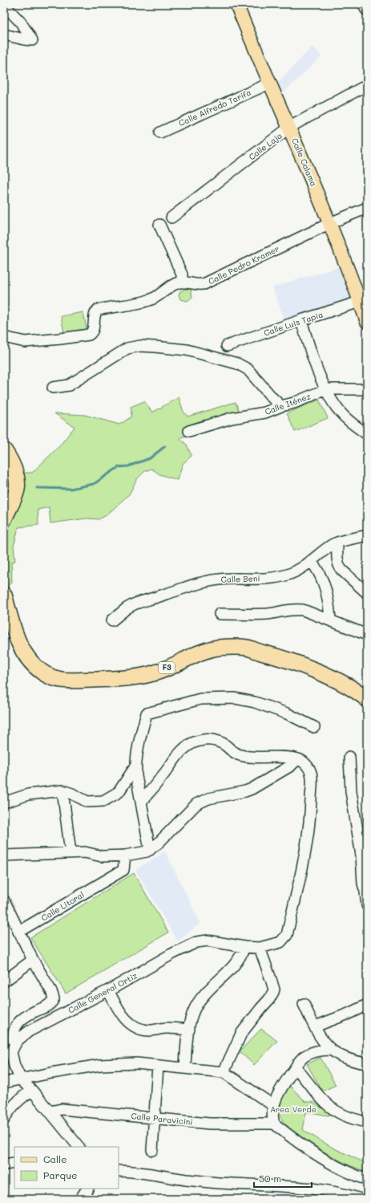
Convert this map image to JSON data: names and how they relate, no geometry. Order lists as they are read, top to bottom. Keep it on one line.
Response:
{"streets":{"highway":["F3"],"main road":["Calle Calama"],"street":["Calle Alfredo Tarifa","Calle Laja","Calle Pedro Kramer","Calle Luis Tapia","Calle Iténez","Calle Beni","Calle Litoral","Calle General Ortiz","Calle Paravicini"]},"crossings":[["Calle Alfredo Tarifa","Calle Calama"],["Calle Laja","Calle Calama"],["Calle Calama","Calle Pedro Kramer"],["Calle Calama","Calle Luis Tapia"]],"parks":["Area Verde"],"legend":["Calle","Parque"],"scale_bar":"50 m"}
